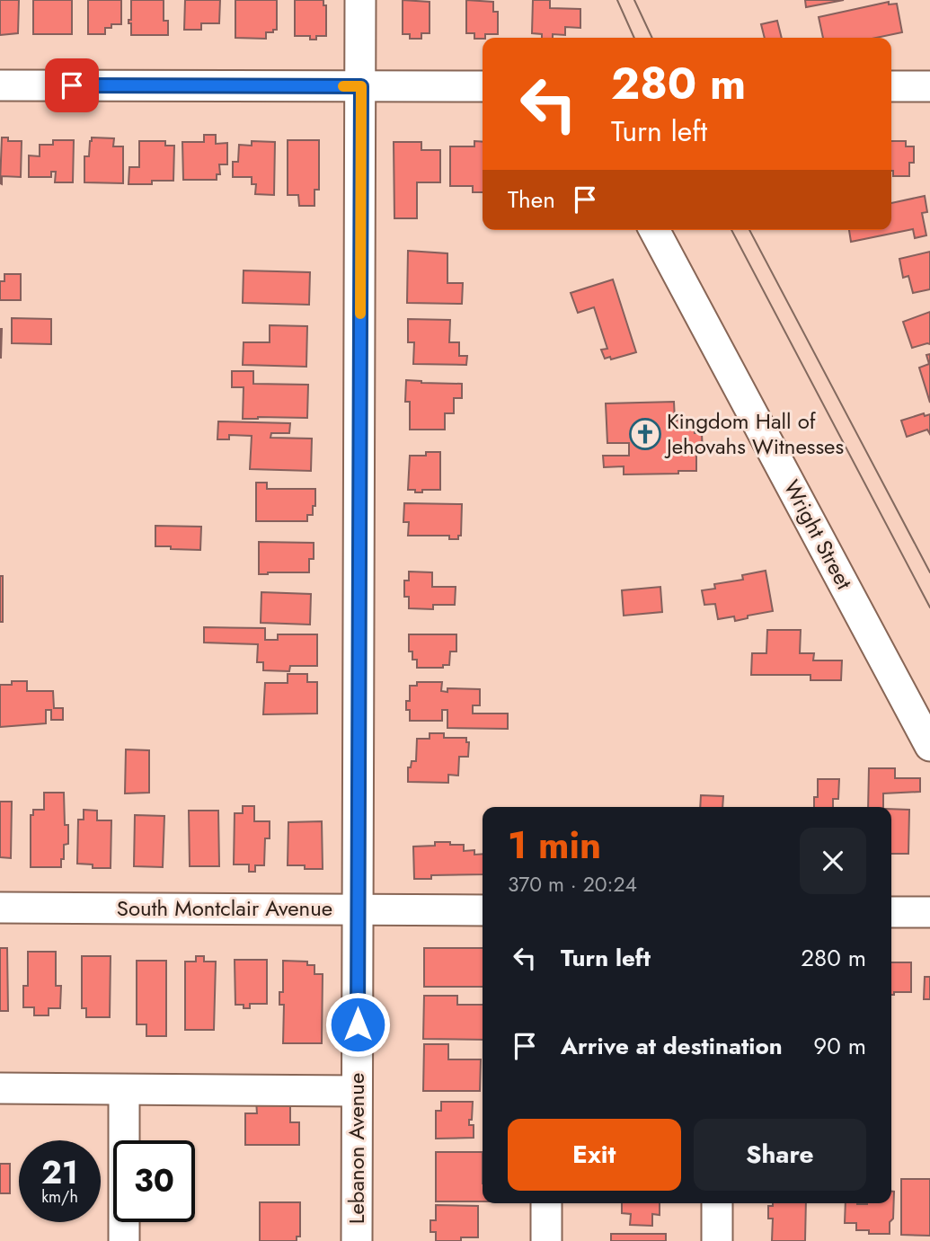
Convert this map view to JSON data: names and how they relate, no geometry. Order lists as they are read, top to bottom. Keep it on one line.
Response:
{"streets":{"street":["Wright Street","South Montclair Avenue","Lebanon Avenue"]},"crossings":[["South Montclair Avenue","Lebanon Avenue"]],"places":{"church":["Kingdom Hall of Jehovahs Witnesses"]},"page":{"turn":["280 m","Turn left"],"then":"Then","heading":["1 min","370 m · 20:24"],"list":[{"name":"Turn left","value":"280 m"},{"name":"Arrive at destination","value":"90 m"}],"buttons":["Exit","Share"],"speed":"21 km/h","limit":"30"}}
